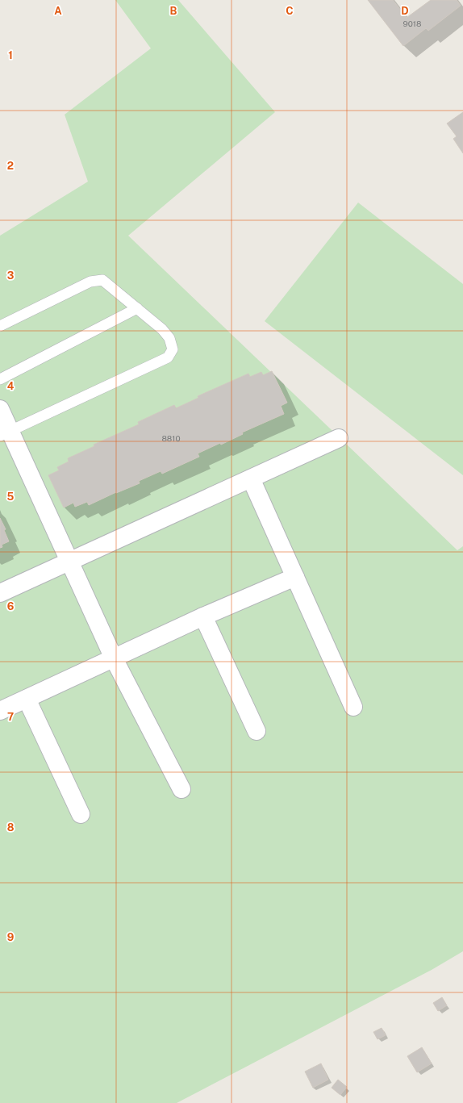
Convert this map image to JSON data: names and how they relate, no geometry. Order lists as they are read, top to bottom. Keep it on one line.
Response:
{"house_numbers":["9018","8810"],"grid":{"columns":["A","B","C","D"],"rows":["1","2","3","4","5","6","7","8","9"]}}
